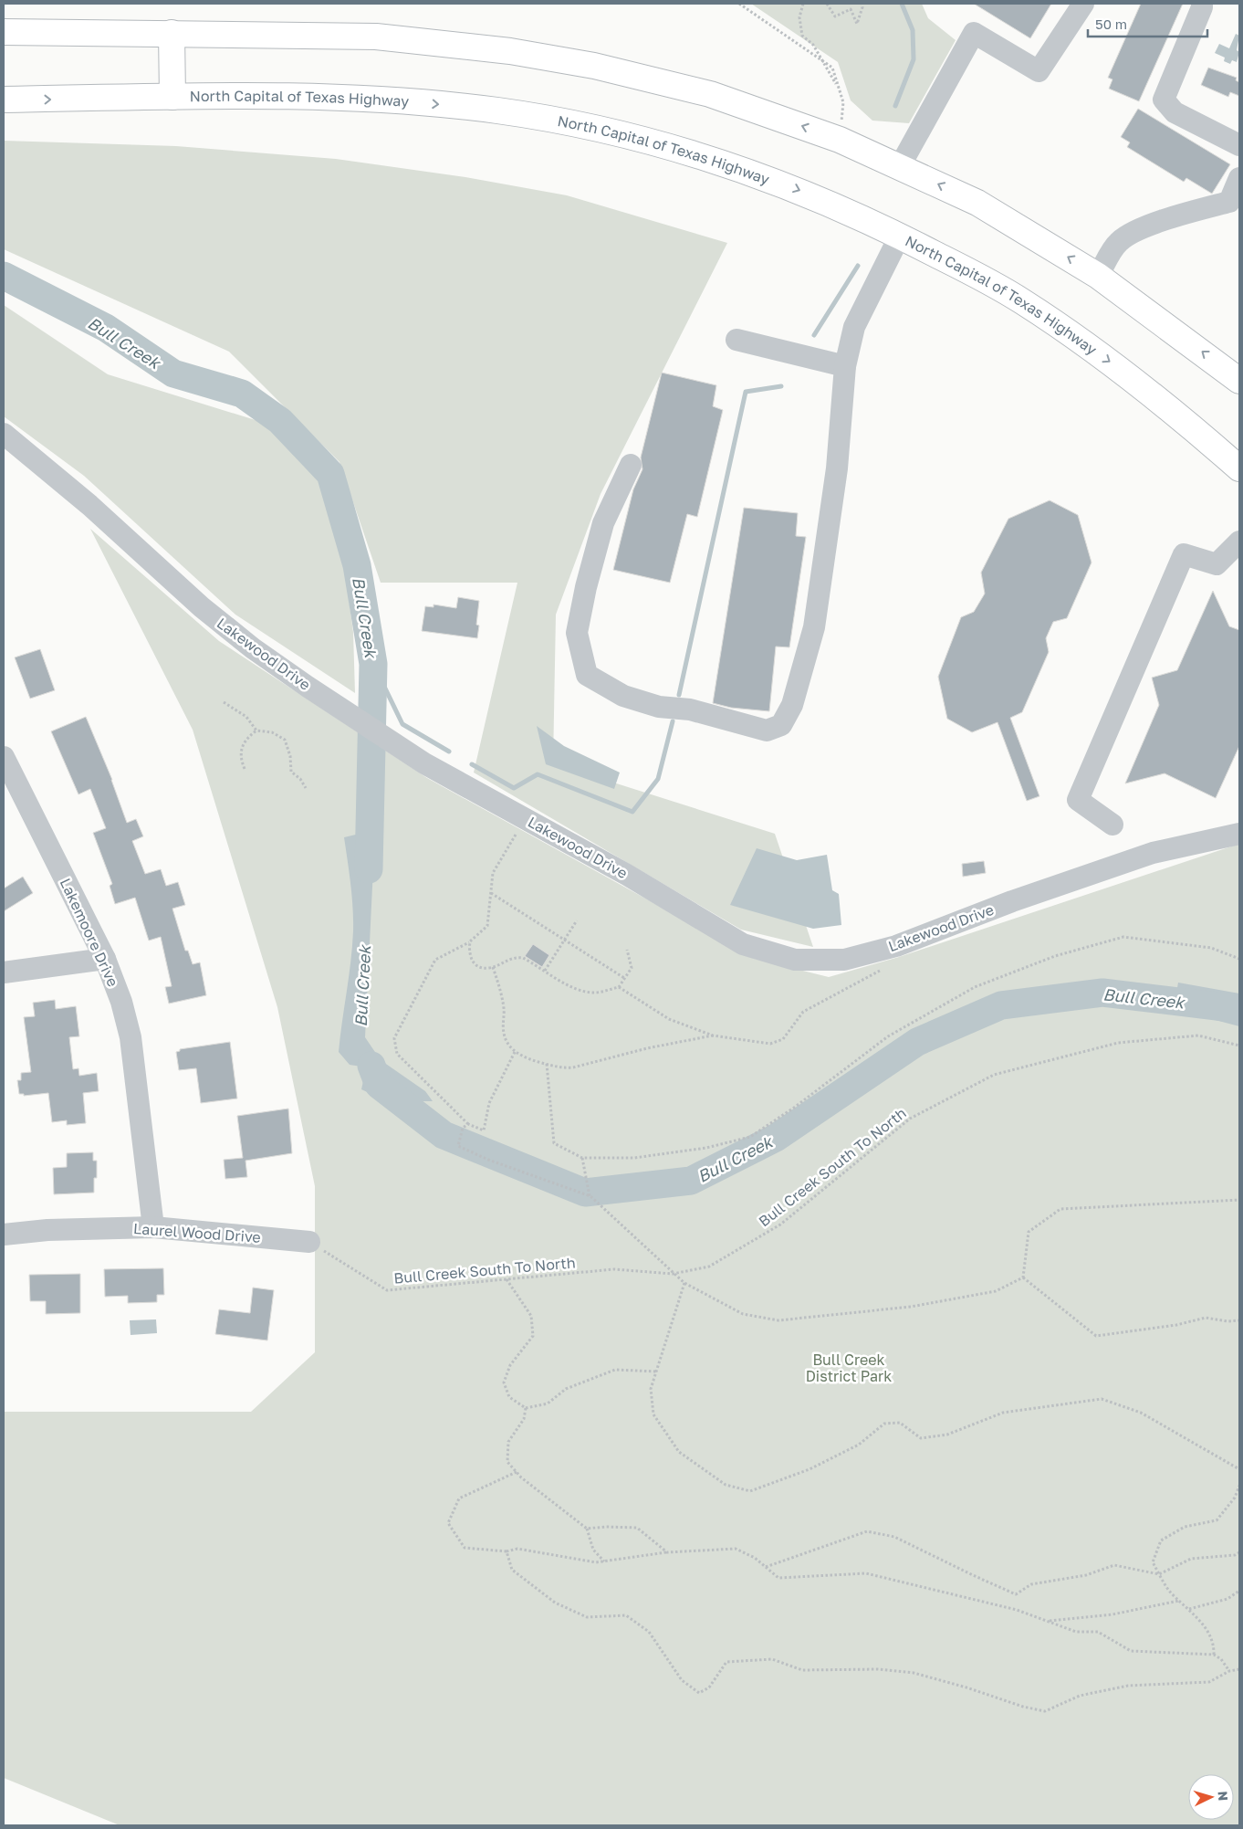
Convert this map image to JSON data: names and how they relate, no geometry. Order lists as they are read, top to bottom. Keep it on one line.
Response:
{"streets":{"highway":["North Capital of Texas Highway"],"street":["Lakewood Drive","Lakemoore Drive","Laurel Wood Drive"],"path":["Bull Creek South To North"]},"crossings":[["Lakemoore Drive","Laurel Wood Drive"],["Bull Creek South To North","Laurel Wood Drive"]],"water":["Bull Creek"],"parks":["Bull Creek District Park"],"scale_bar":"50 m","north":"right"}
